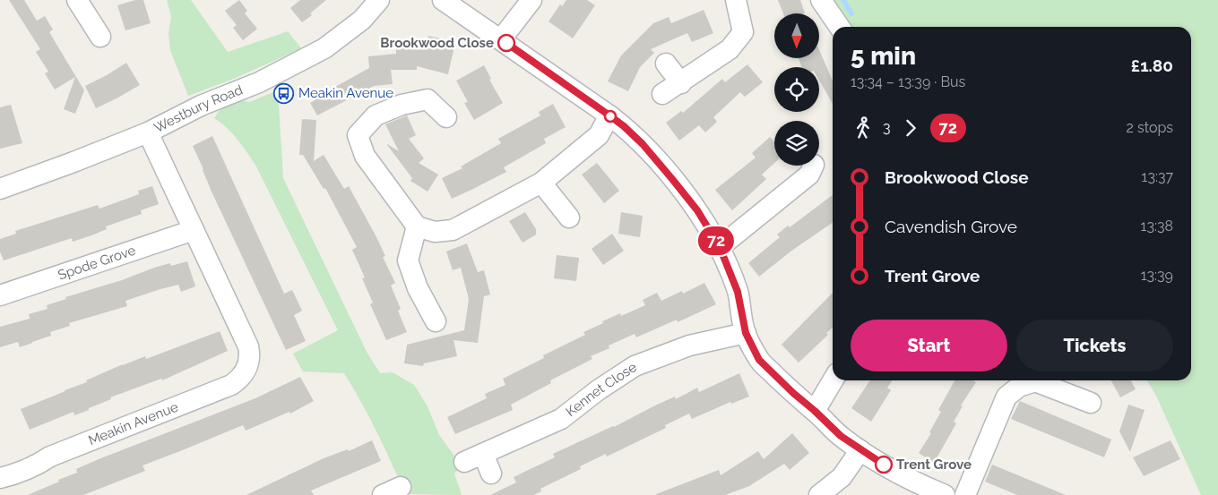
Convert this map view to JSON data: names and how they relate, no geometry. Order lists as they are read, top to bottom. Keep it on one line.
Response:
{"streets":{"street":["Westbury Road","Spode Grove","Kennet Close","Meakin Avenue"]},"crossings":[["Westbury Road","Meakin Avenue"],["Spode Grove","Meakin Avenue"]],"places":{"other":["Brookwood Close","Trent Grove"],"bus stop":["Meakin Avenue"]},"lines":["bus line 72"],"north":"bottom","page":{"on_map":"72","heading":["5 min","13:34 – 13:39 · Bus","£1.80"],"legs":["3","72","2 stops"],"list":[{"name":"Brookwood Close","value":"13:37"},{"name":"Cavendish Grove","value":"13:38"},{"name":"Trent Grove","value":"13:39"}],"buttons":["Start","Tickets"]}}
